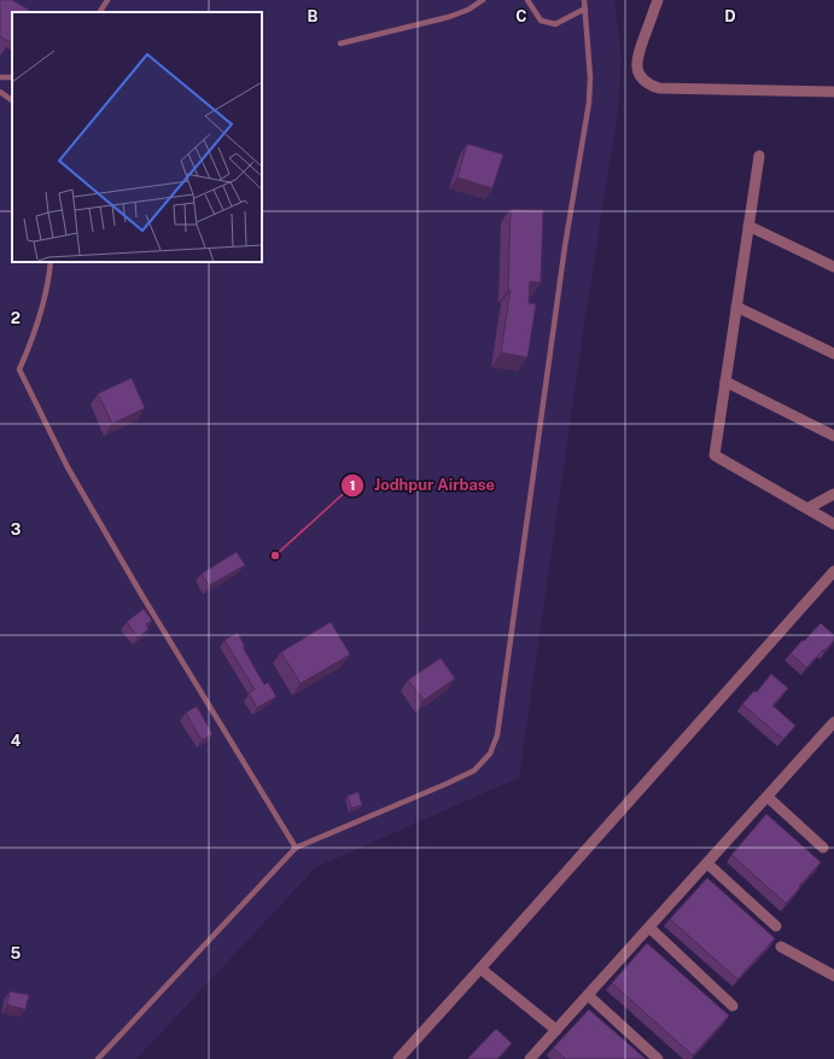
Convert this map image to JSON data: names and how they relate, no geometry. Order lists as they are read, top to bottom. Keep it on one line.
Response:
{"places":["Jodhpur Airbase"],"grid":{"columns":["B","C","D"],"rows":["2","3","4","5"]}}
